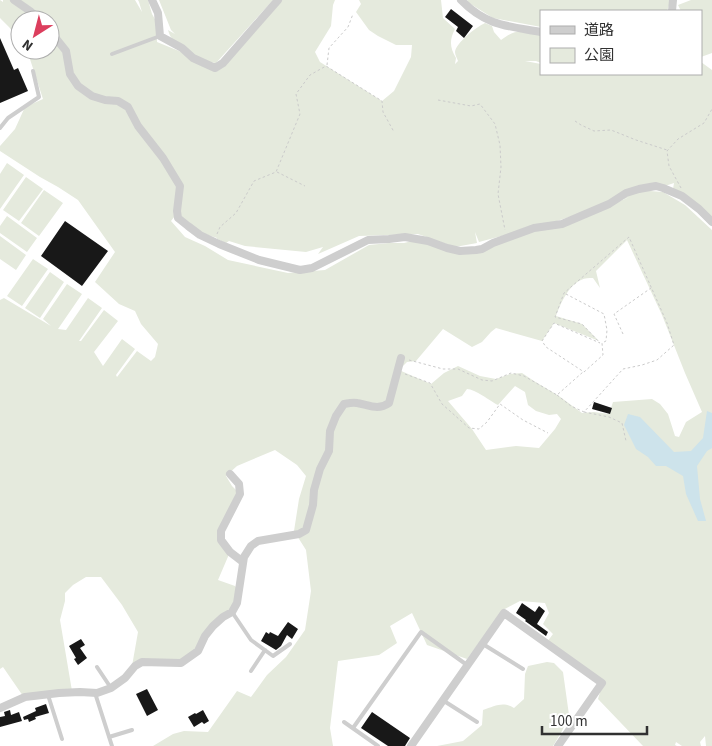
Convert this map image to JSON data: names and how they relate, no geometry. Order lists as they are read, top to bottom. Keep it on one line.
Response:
{"legend":["道路","公園"],"scale_bar":"100 m","north":"bottom left"}
